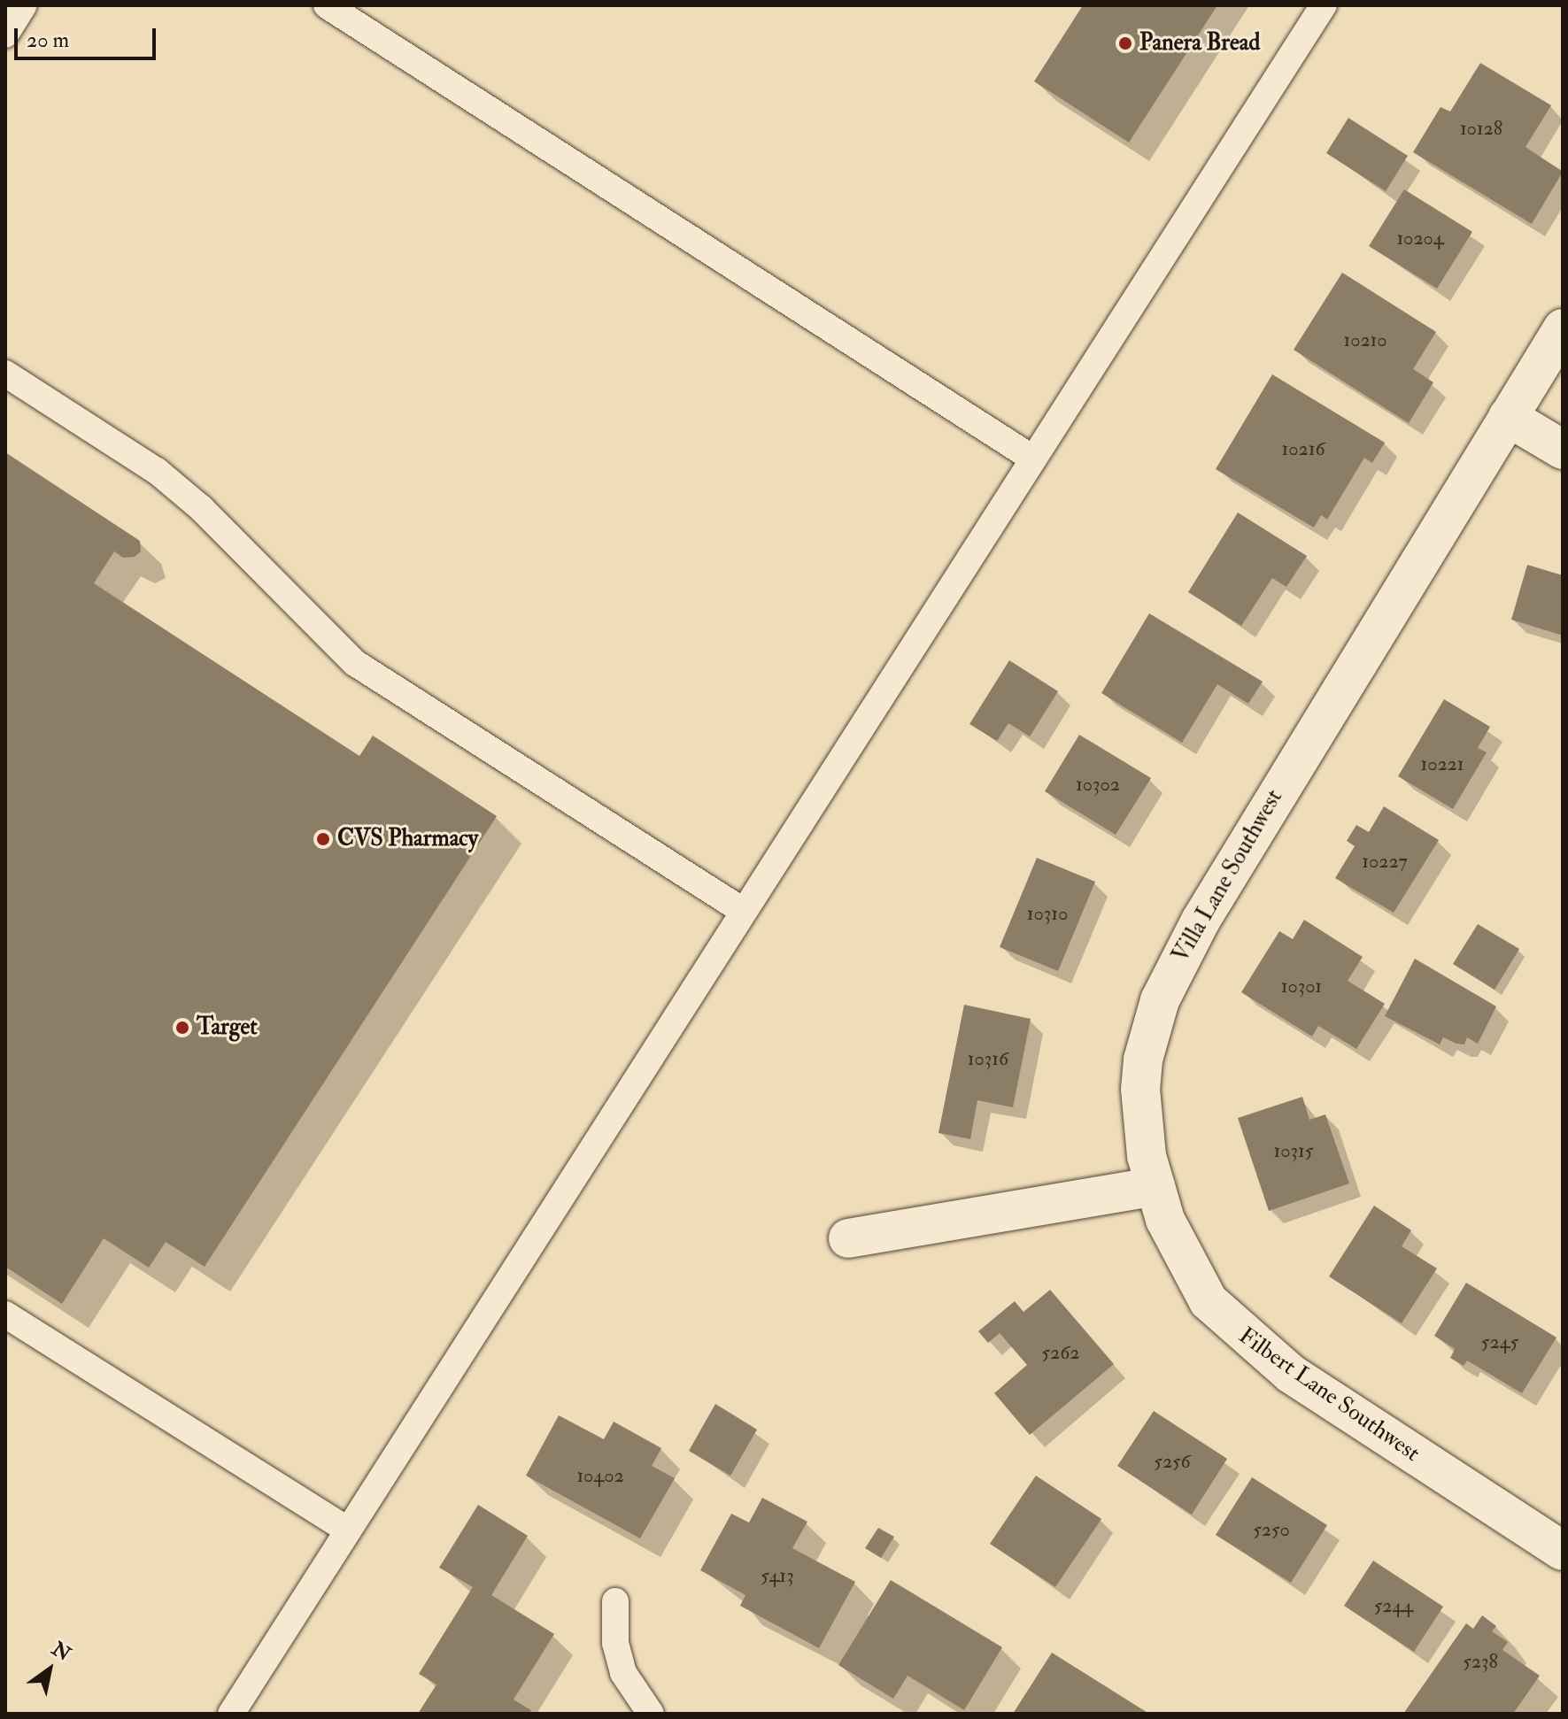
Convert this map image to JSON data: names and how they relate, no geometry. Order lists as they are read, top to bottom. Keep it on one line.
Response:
{"streets":{"street":["Villa Lane Southwest","Filbert Lane Southwest"]},"crossings":[["Villa Lane Southwest","Filbert Lane Southwest"]],"places":["Panera Bread","CVS Pharmacy","Target"],"house_numbers":["10128","10204","10210","10216","10221","10302","10227","10310","10301","10316","10315","5245","5262","5256","10402","5250","5413","5244","5238"],"scale_bar":"20 m","north":"top right"}
